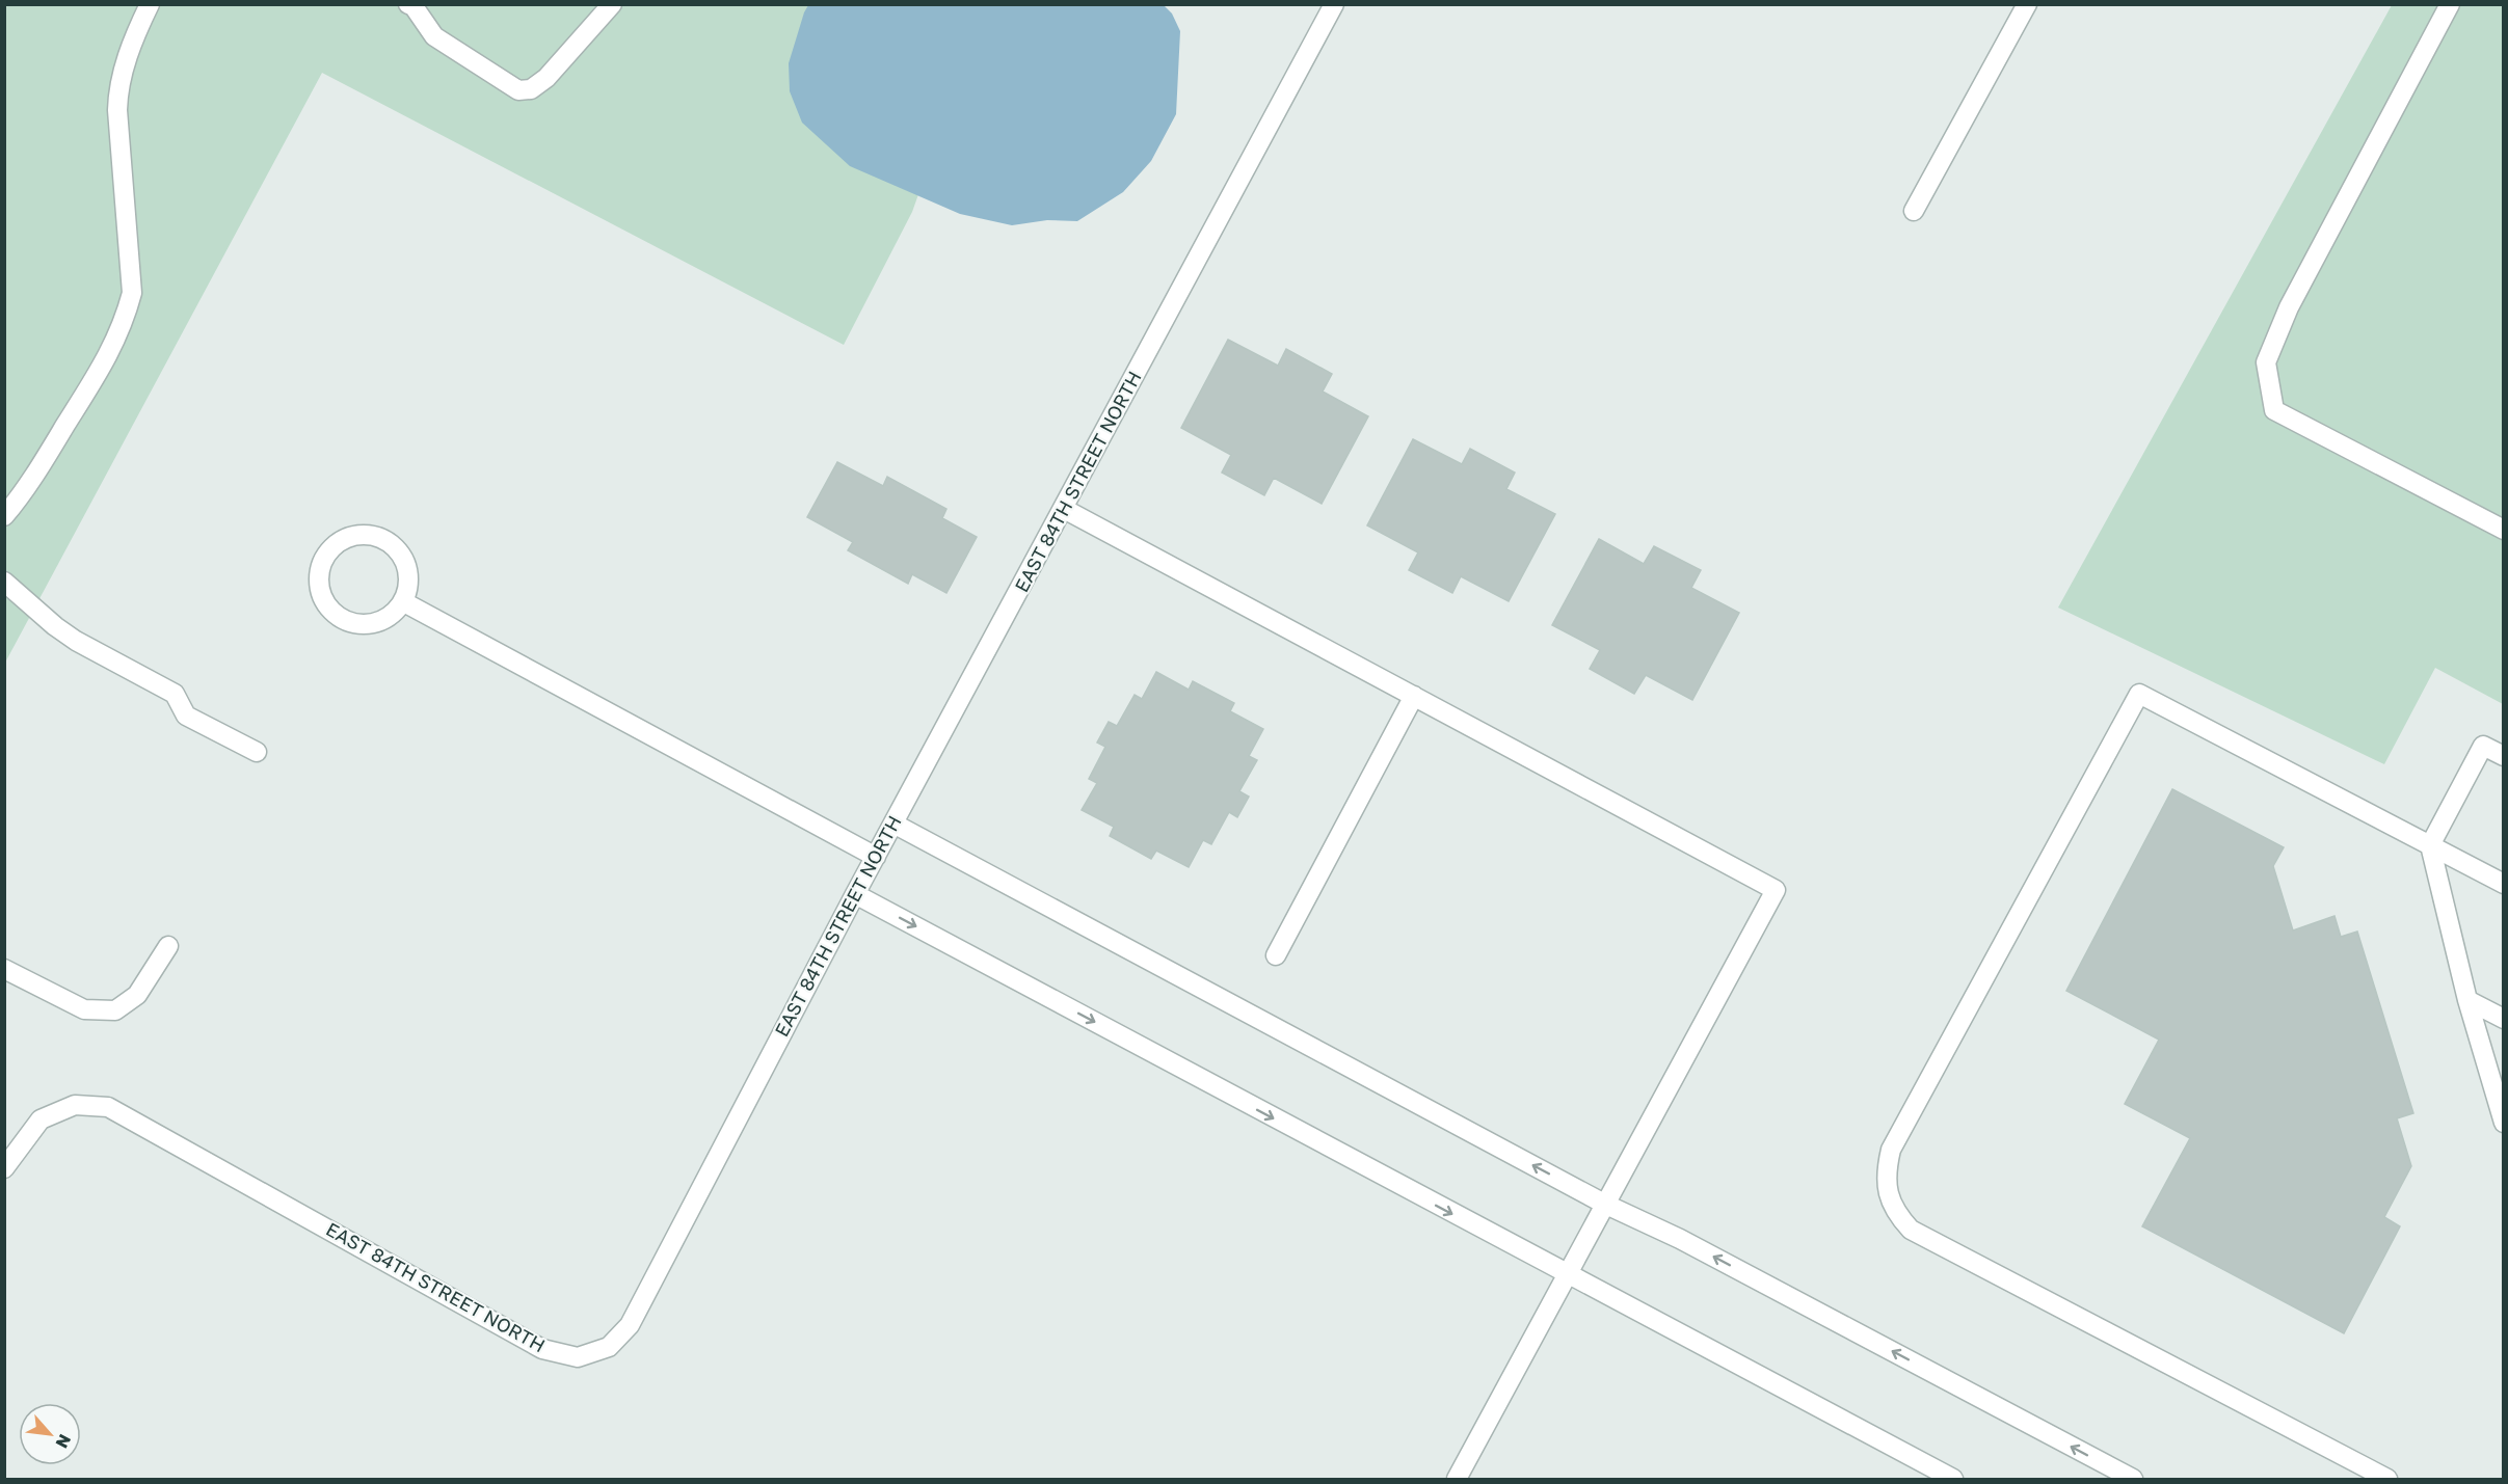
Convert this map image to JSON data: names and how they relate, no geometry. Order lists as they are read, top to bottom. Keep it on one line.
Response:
{"streets":{"street":["EAST 84TH STREET NORTH"]},"north":"bottom right"}
